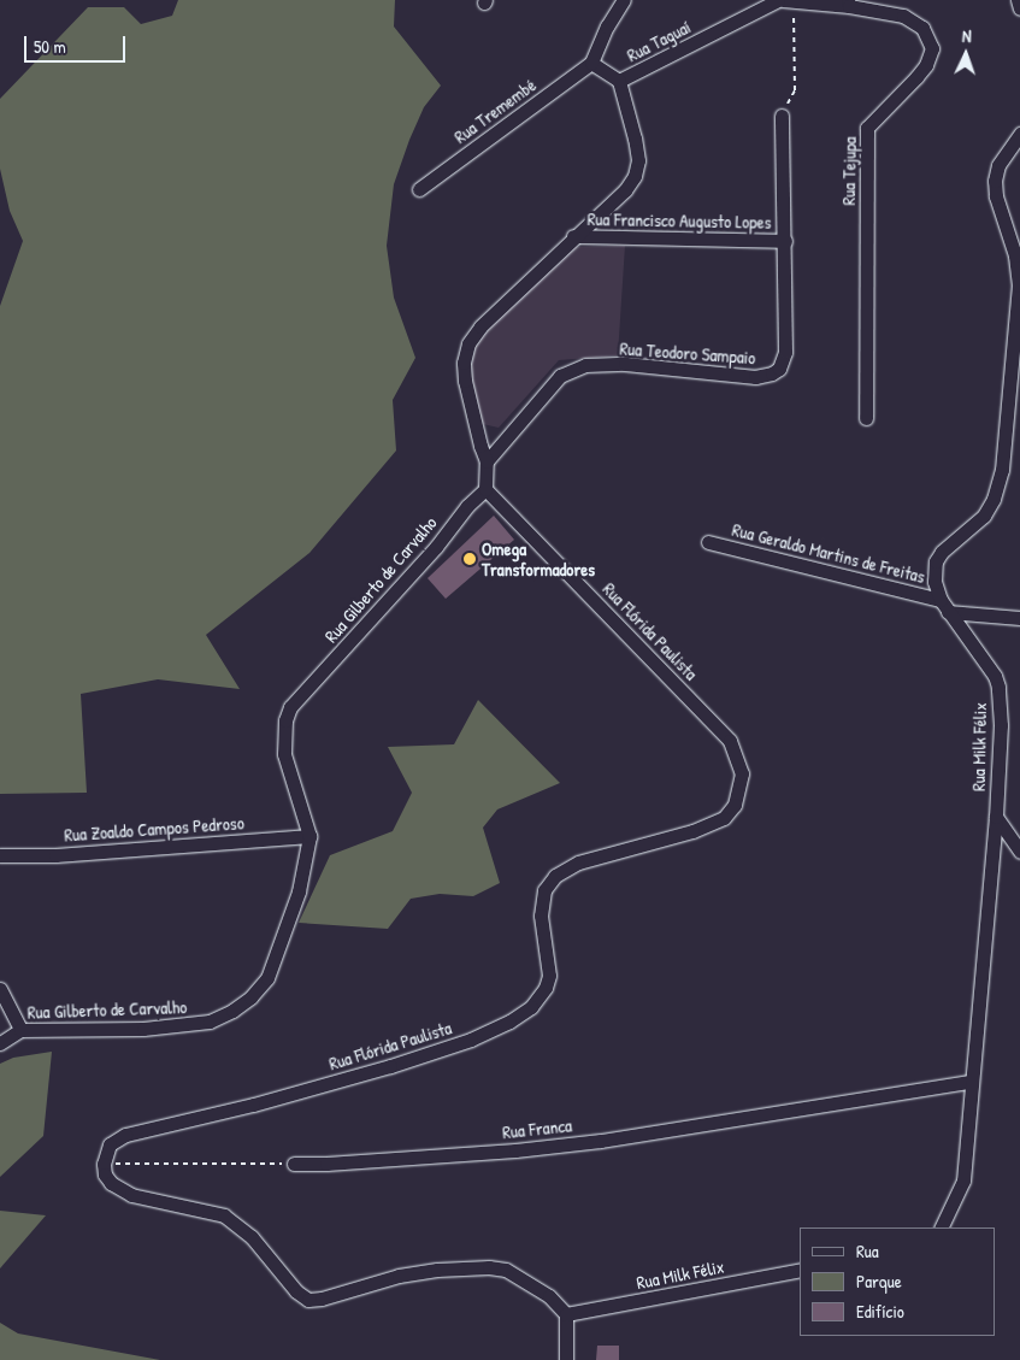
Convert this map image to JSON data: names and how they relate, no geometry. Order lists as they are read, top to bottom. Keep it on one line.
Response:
{"streets":{"street":["Rua Taguaí","Rua Tremembé","Rua Tejupa","Rua Francisco Augusto Lopes","Rua Teodoro Sampaio","Rua Geraldo Martins de Freitas","Rua Gilberto de Carvalho","Rua Flórida Paulista","Rua Milk Félix","Rua Zoaldo Campos Pedroso","Rua Franca"]},"crossings":[["Rua Francisco Augusto Lopes","Rua Teodoro Sampaio"],["Rua Geraldo Martins de Freitas","Rua Milk Félix"],["Rua Gilberto de Carvalho","Rua Flórida Paulista"],["Rua Gilberto de Carvalho","Rua Zoaldo Campos Pedroso"],["Rua Milk Félix","Rua Franca"]],"places":["Omega Transformadores"],"legend":["Rua","Parque","Edifício"],"scale_bar":"50 m","north":"top"}
